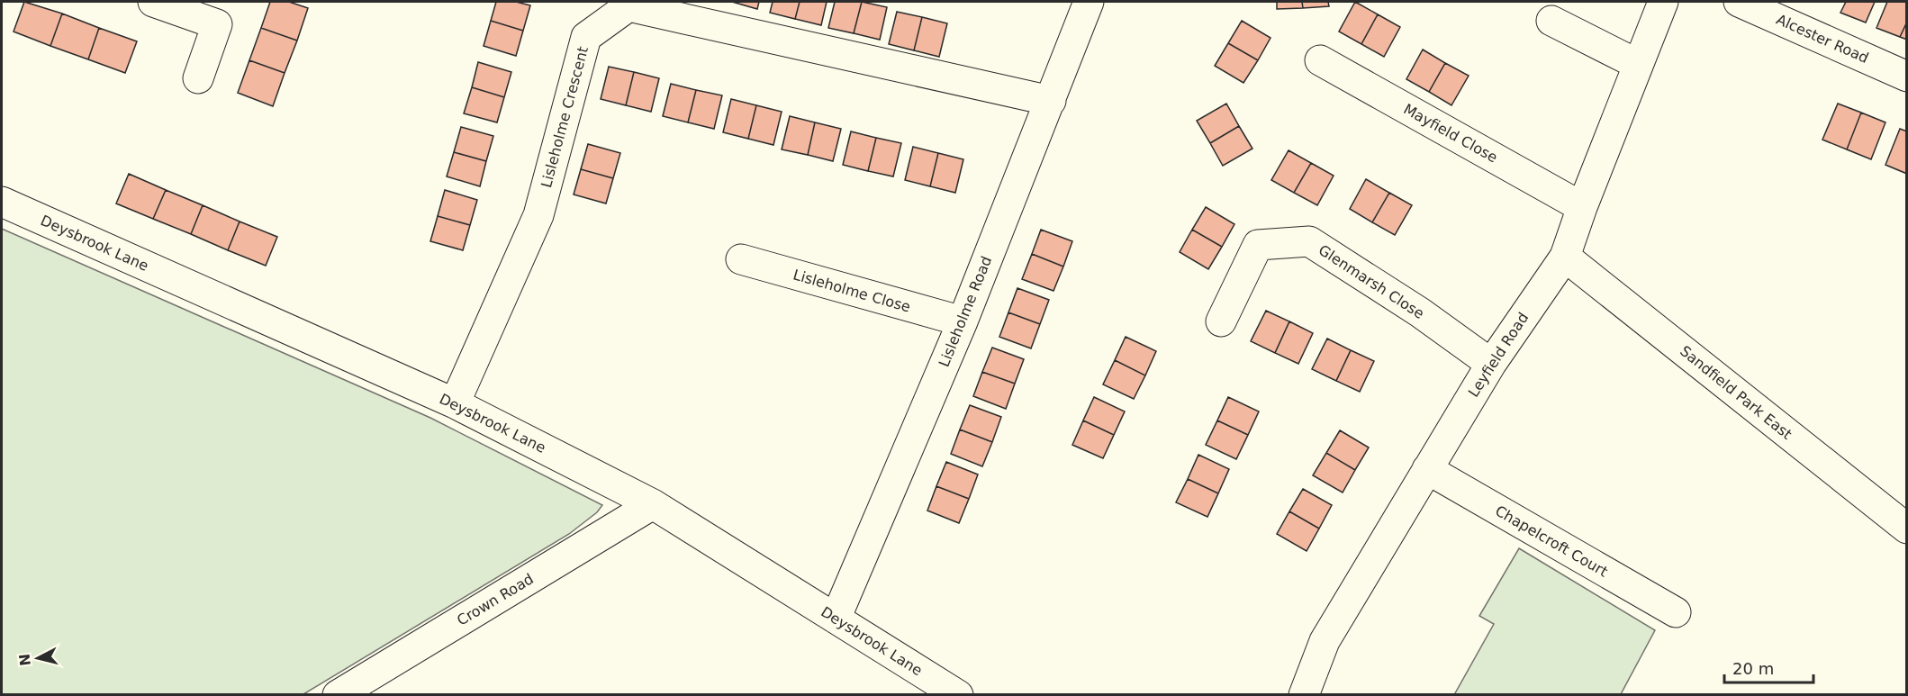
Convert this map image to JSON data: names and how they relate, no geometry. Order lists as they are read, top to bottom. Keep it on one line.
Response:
{"streets":{"street":["Alcester Road","Lisleholme Crescent","Mayfield Close","Deysbrook Lane","Glenmarsh Close","Lisleholme Close","Lisleholme Road","Leyfield Road","Sandfield Park East","Chapelcroft Court","Crown Road"]},"crossings":[["Lisleholme Crescent","Deysbrook Lane"],["Lisleholme Crescent","Lisleholme Road"],["Mayfield Close","Leyfield Road"],["Deysbrook Lane","Lisleholme Road"],["Deysbrook Lane","Crown Road"],["Glenmarsh Close","Leyfield Road"],["Lisleholme Close","Lisleholme Road"],["Leyfield Road","Sandfield Park East"],["Leyfield Road","Chapelcroft Court"]],"scale_bar":"20 m","north":"left"}
